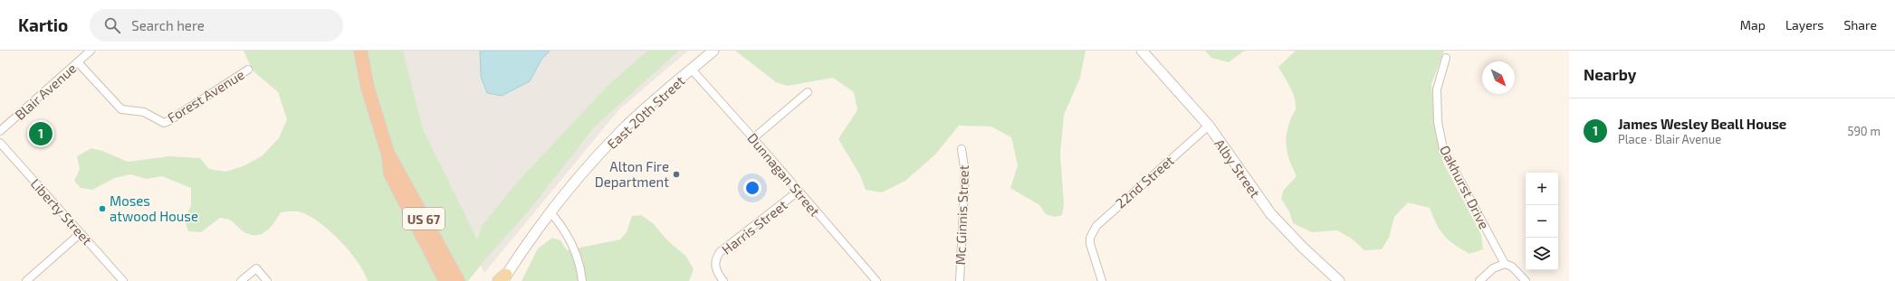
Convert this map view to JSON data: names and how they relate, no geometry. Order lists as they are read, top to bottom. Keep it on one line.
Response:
{"streets":{"highway":["US 67"],"street":["Blair Avenue","Forest Avenue","East 20th Street","Alby Street","Dunnagan Street","22nd Street","Oakhurst Drive","Liberty Street","Mc Ginnis Street","Harris Street"]},"crossings":[["Blair Avenue","Forest Avenue"],["East 20th Street","Dunnagan Street"],["Alby Street","22nd Street"],["Dunnagan Street","Harris Street"]],"places":["Alton Fire Department","Moses atwood House"],"north":"bottom right","page":{"header":"Kartio","search":"Search here","nav":["Map","Layers","Share"],"heading":"Nearby","list":[{"mark":"1","name":"James Wesley Beall House","note":"Place · Blair Avenue","value":"590 m"}],"pins":"1","map_buttons":["+","−"]}}
